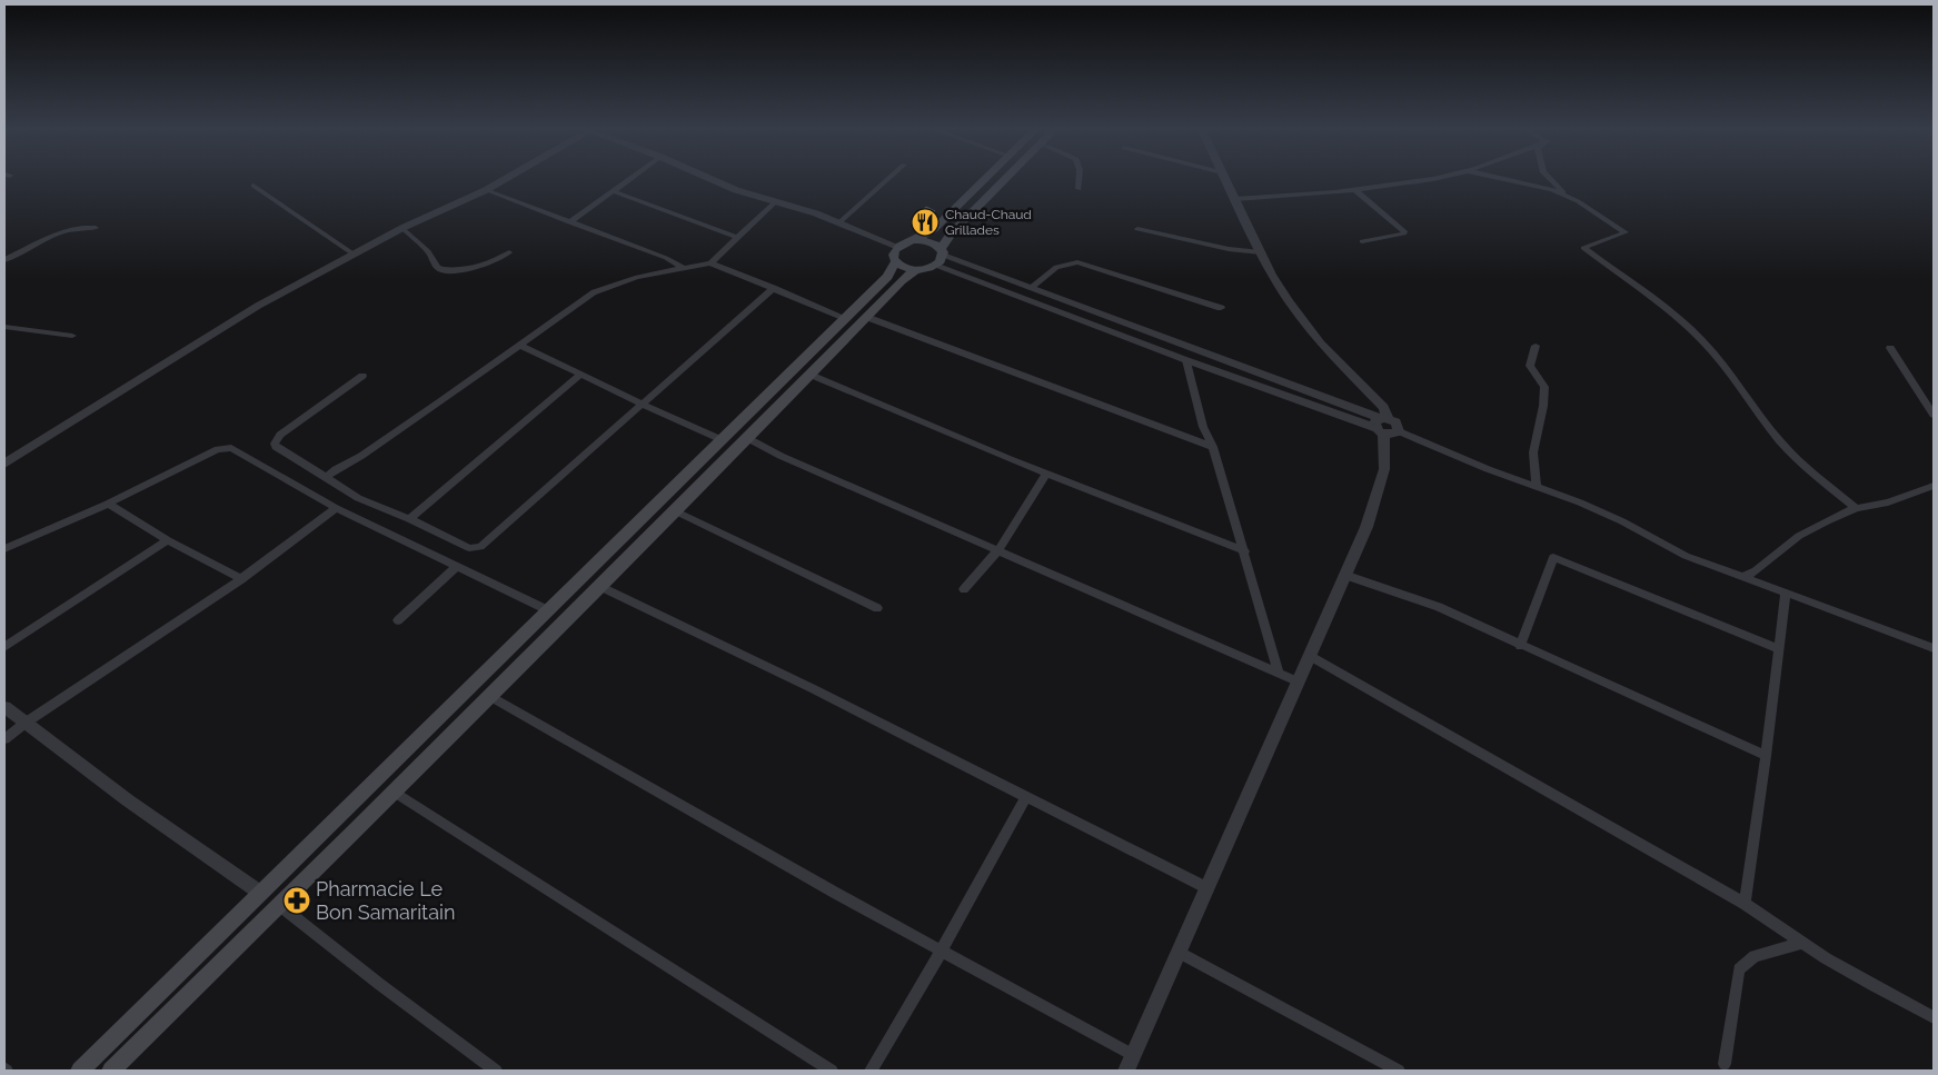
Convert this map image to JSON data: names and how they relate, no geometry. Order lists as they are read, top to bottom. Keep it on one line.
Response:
{"places":{"restaurant":["Chaud-Chaud Grillades"],"pharmacy":["Pharmacie Le Bon Samaritain"]}}
